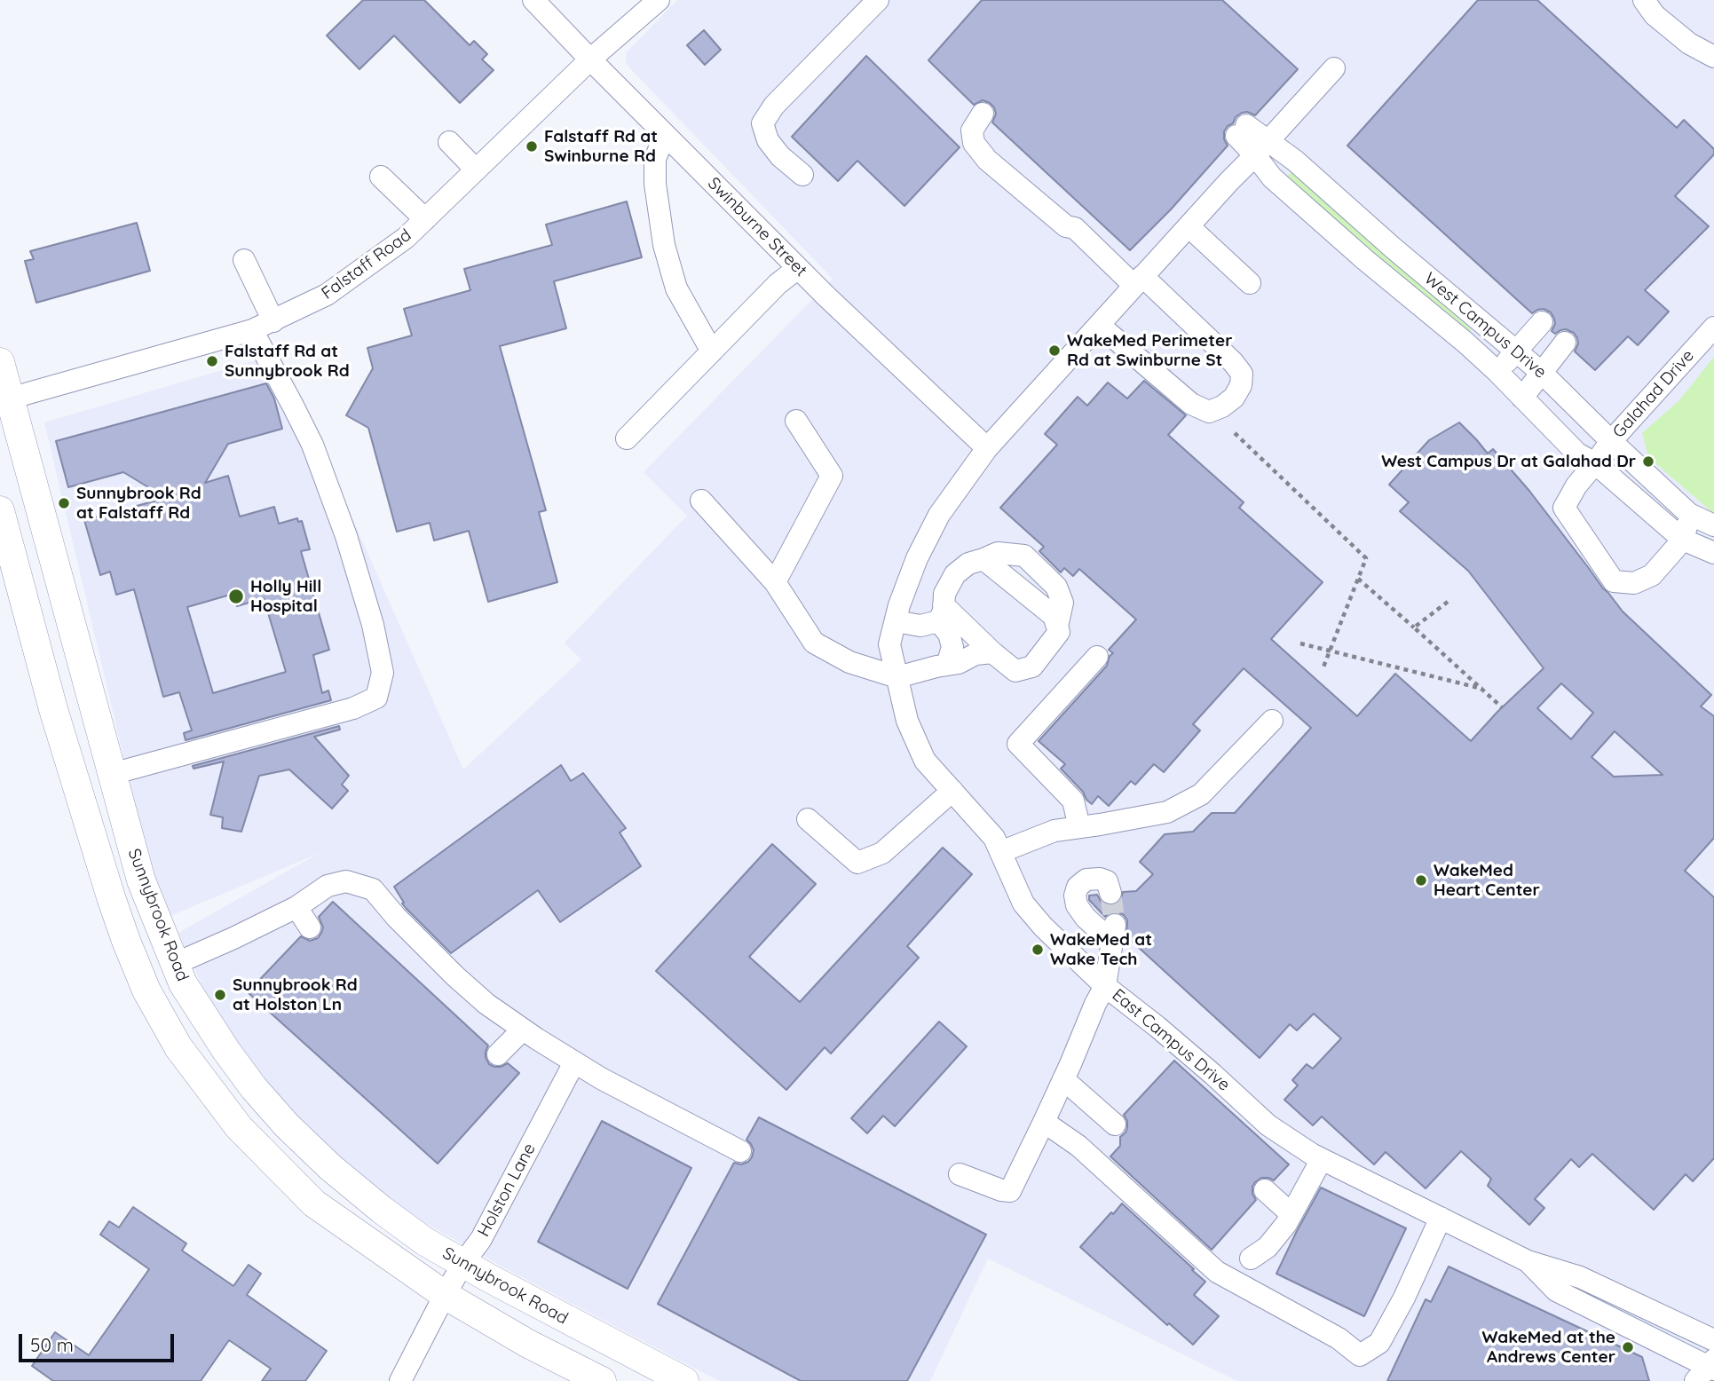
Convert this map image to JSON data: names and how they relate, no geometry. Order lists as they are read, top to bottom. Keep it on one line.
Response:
{"streets":{"main road":["Sunnybrook Road"],"street":["Swinburne Street","Falstaff Road","West Campus Drive","Galahad Drive","East Campus Drive","Holston Lane"]},"crossings":[["Swinburne Street","Falstaff Road"],["Swinburne Street","East Campus Drive"],["Falstaff Road","Sunnybrook Road"],["West Campus Drive","Galahad Drive"],["Sunnybrook Road","Holston Lane"]],"places":["Falstaff Rd at Swinburne Rd","WakeMed Perimeter Rd at Swinburne St","Falstaff Rd at Sunnybrook Rd","West Campus Dr at Galahad Dr","Sunnybrook Rd at Falstaff Rd","Holly Hill Hospital","WakeMed Heart Center","WakeMed at Wake Tech","Sunnybrook Rd at Holston Ln","WakeMed at the Andrews Center"],"scale_bar":"50 m"}
